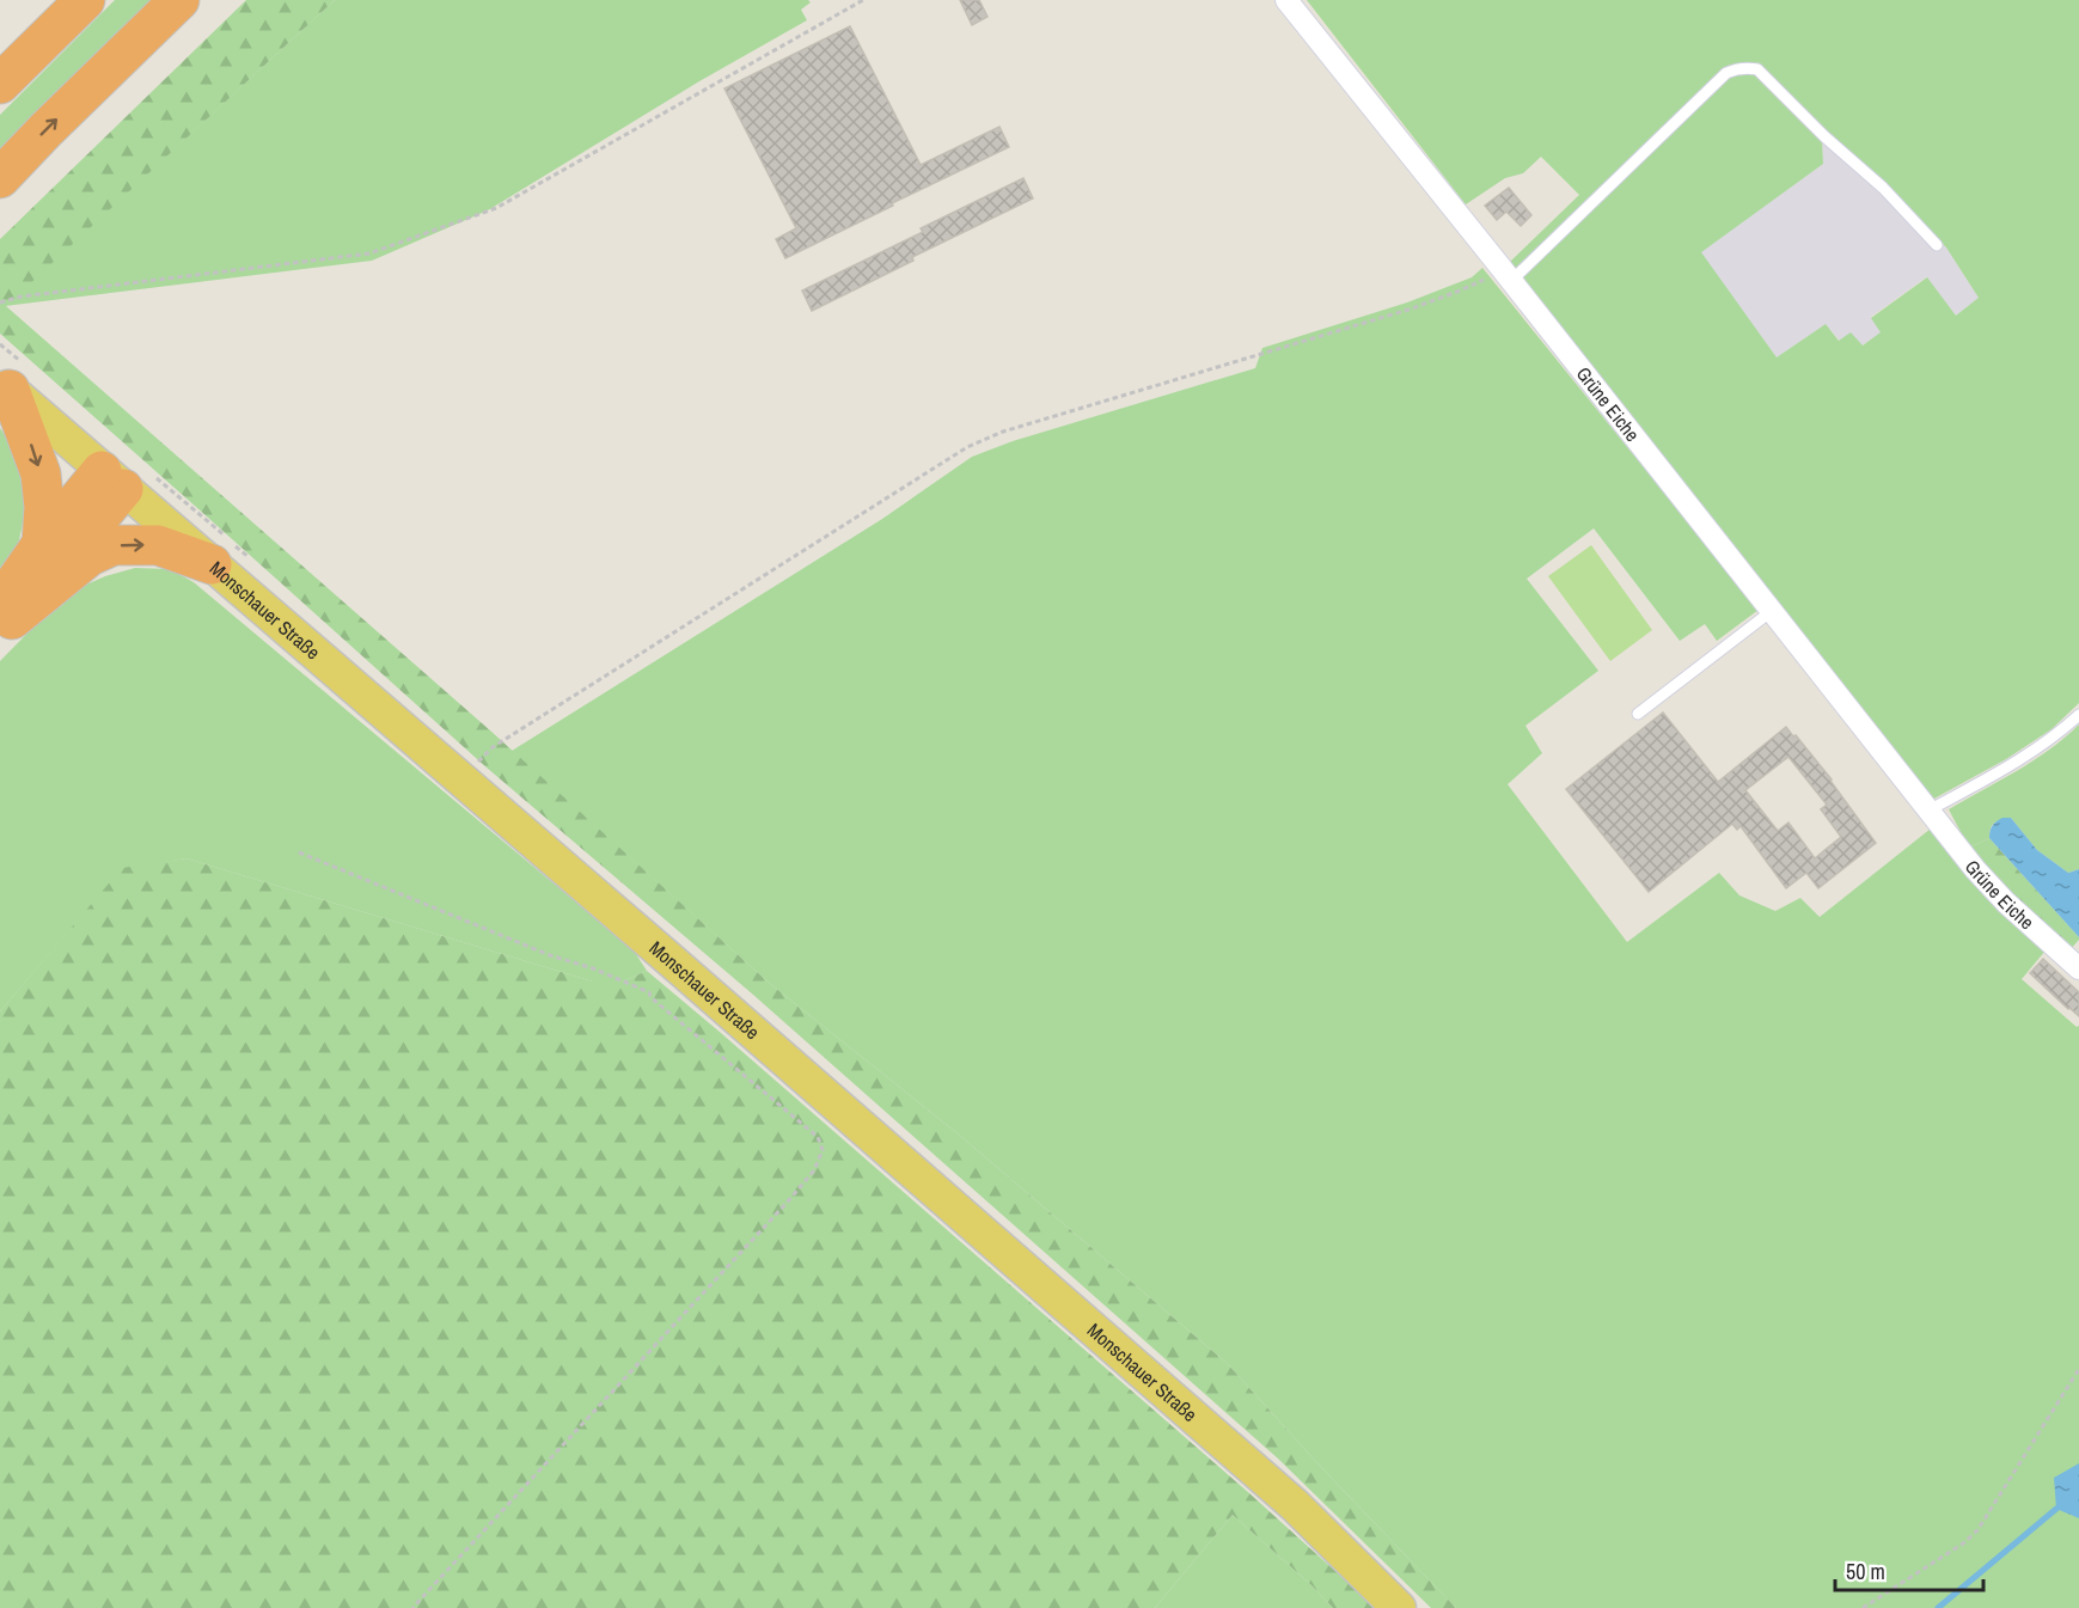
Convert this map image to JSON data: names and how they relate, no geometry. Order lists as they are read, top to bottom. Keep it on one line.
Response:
{"streets":{"main road":["Monschauer Straße"],"street":["Grüne Eiche"]},"scale_bar":"50 m"}
